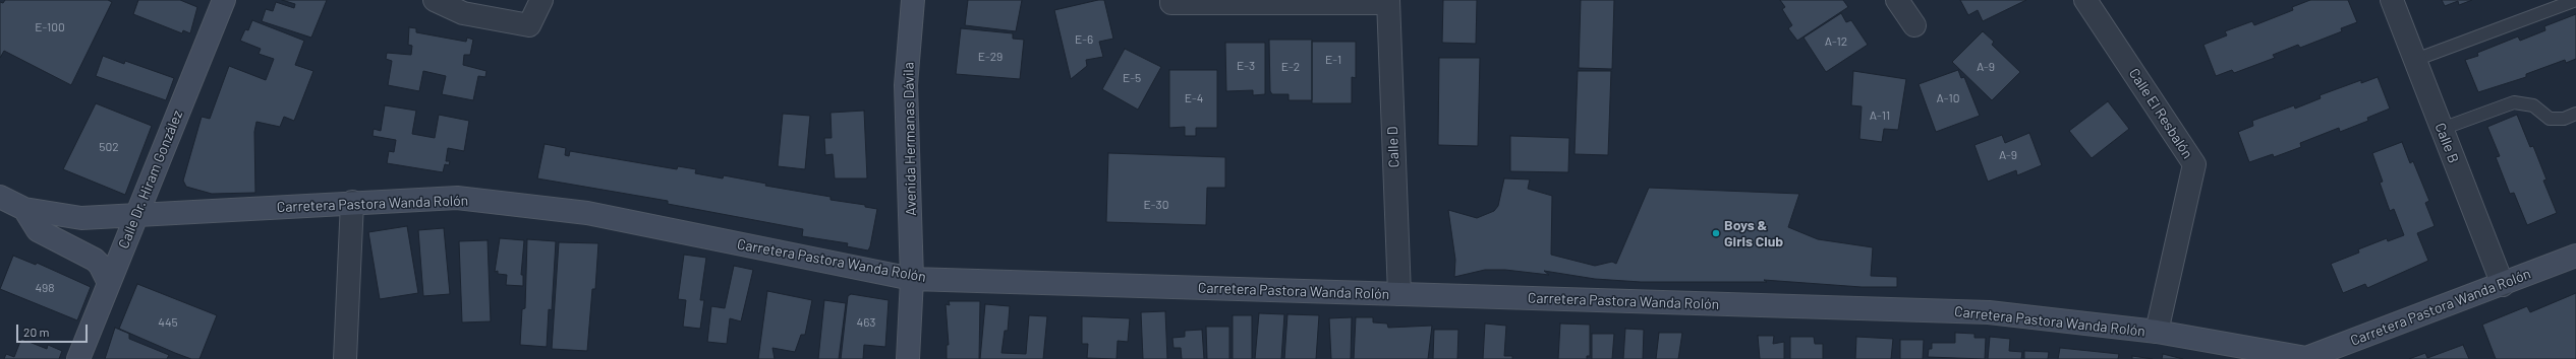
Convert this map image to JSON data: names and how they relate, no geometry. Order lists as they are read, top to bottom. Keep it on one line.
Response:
{"streets":{"street":["Calle El Resbalón","Avenida Hermanas Dávila","Calle B","Calle D","Calle Dr. Hiram González","Carretera Pastora Wanda Rolón"]},"crossings":[["Calle El Resbalón","Carretera Pastora Wanda Rolón"],["Avenida Hermanas Dávila","Carretera Pastora Wanda Rolón"],["Calle B","Carretera Pastora Wanda Rolón"],["Calle D","Carretera Pastora Wanda Rolón"],["Calle Dr. Hiram González","Carretera Pastora Wanda Rolón"]],"places":["Boys & Girls Club"],"house_numbers":["E-100","E-6","A-12","E-29","E-1","E-3","E-2","A-9","E-5","E-4","A-10","A-11","502","A-9","E-30","498","445","463"],"scale_bar":"20 m"}
